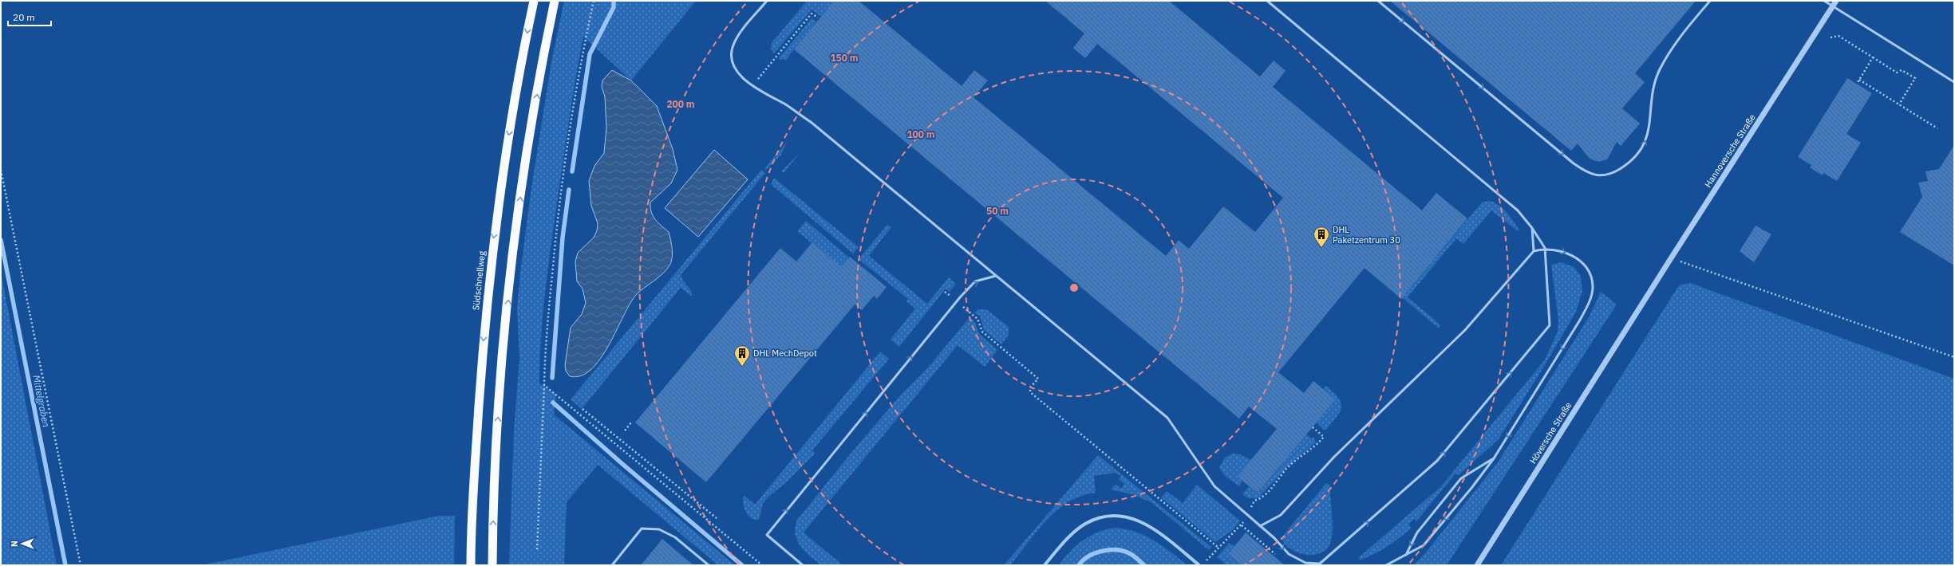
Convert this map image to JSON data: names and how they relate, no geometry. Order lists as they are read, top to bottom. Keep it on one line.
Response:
{"streets":{"highway":["Südschnellweg"],"street":["Hannoversche Straße","Höversche Straße"]},"crossings":[["Hannoversche Straße","Höversche Straße"]],"water":["Mittelgraben"],"places":{"building":["DHL Paketzentrum 30","DHL MechDepot"]},"scale_bar":"20 m","north":"left","rings":["150 m","200 m","100 m","50 m"]}
